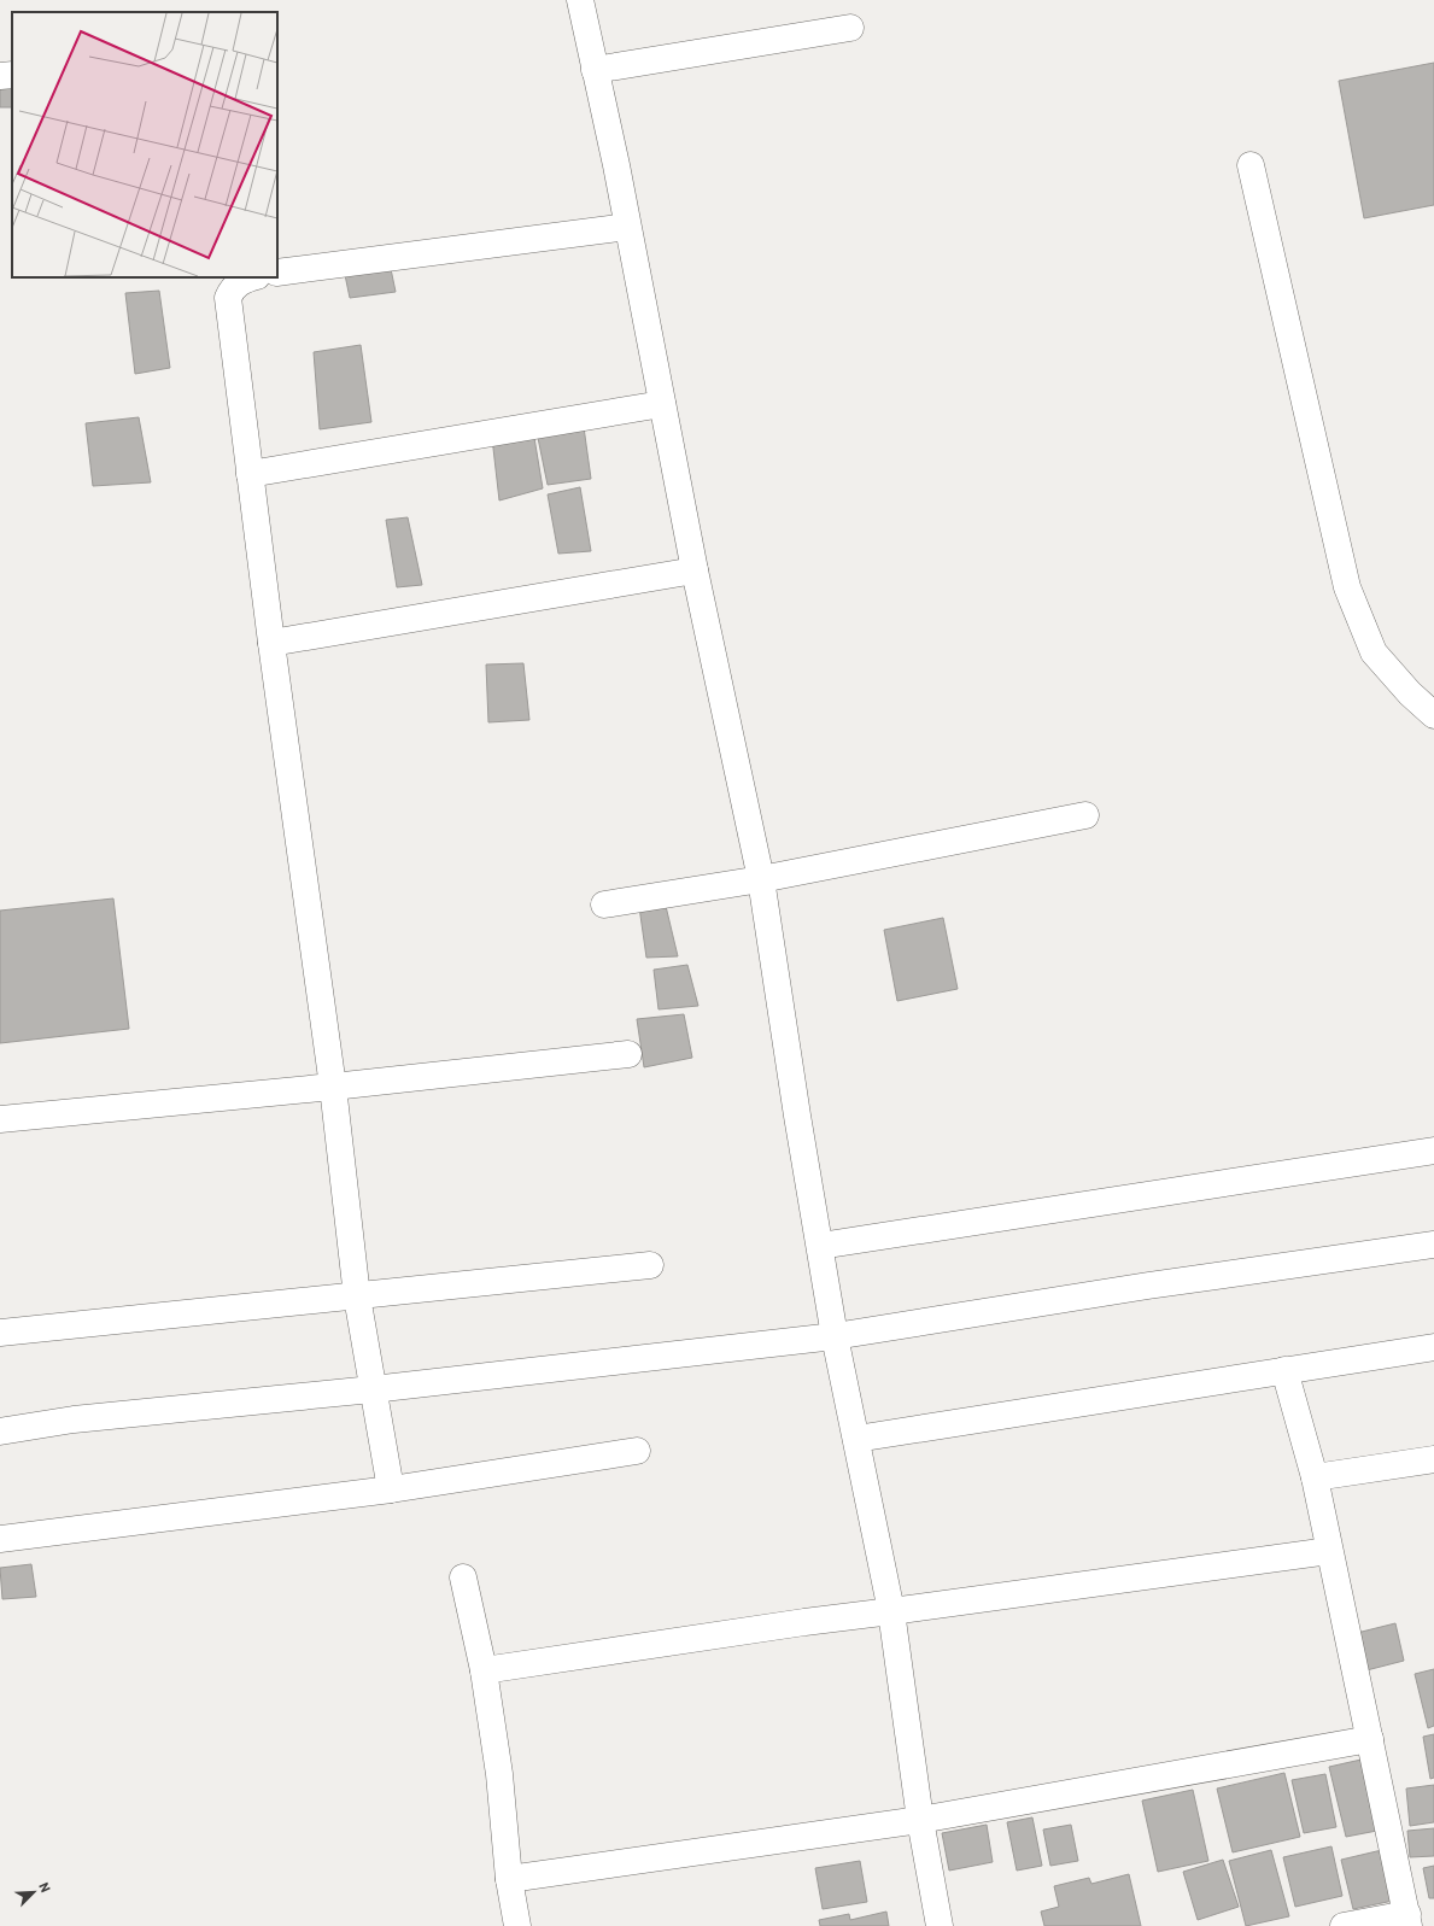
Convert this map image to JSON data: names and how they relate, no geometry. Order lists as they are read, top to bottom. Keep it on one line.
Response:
{"north":"top right"}
